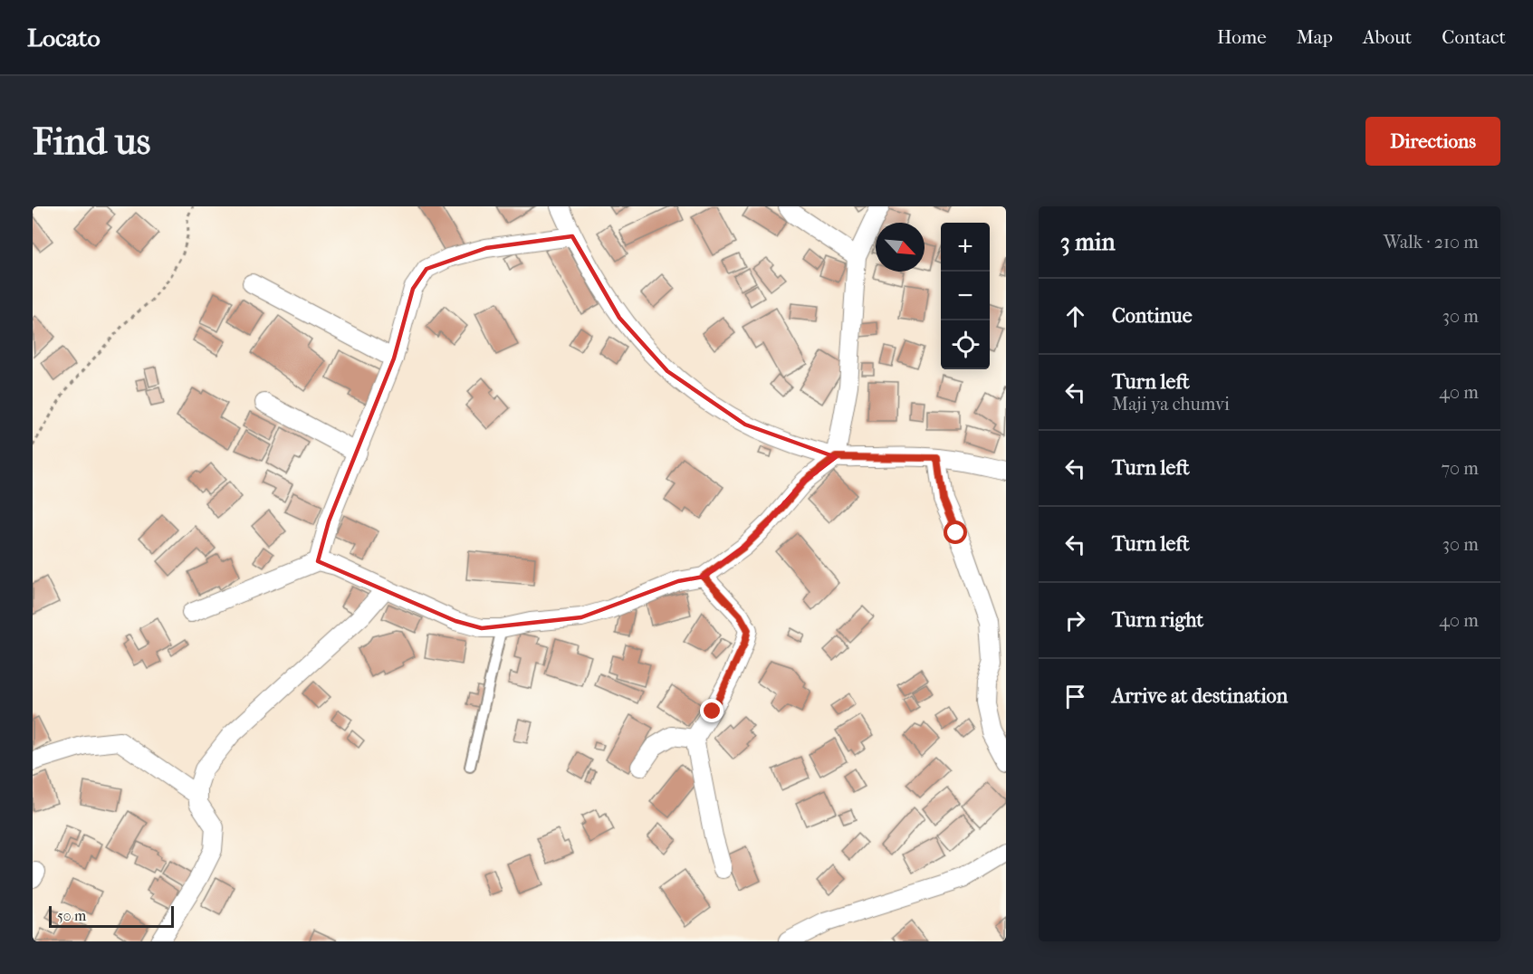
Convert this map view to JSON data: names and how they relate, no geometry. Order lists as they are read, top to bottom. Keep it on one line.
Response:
{"scale_bar":"50 m","north":"bottom right","page":{"header":"Locato","nav":["Home","Map","About","Contact"],"buttons":"Directions","title":"Find us","heading":["3 min","Walk · 210 m"],"map_buttons":["+","−"],"list":[["Continue","30 m"],["Turn left","Maji ya chumvi","40 m"],["Turn left","70 m"],["Turn left","30 m"],["Turn right","40 m"],"Arrive at destination"],"scale":"50 m"}}
